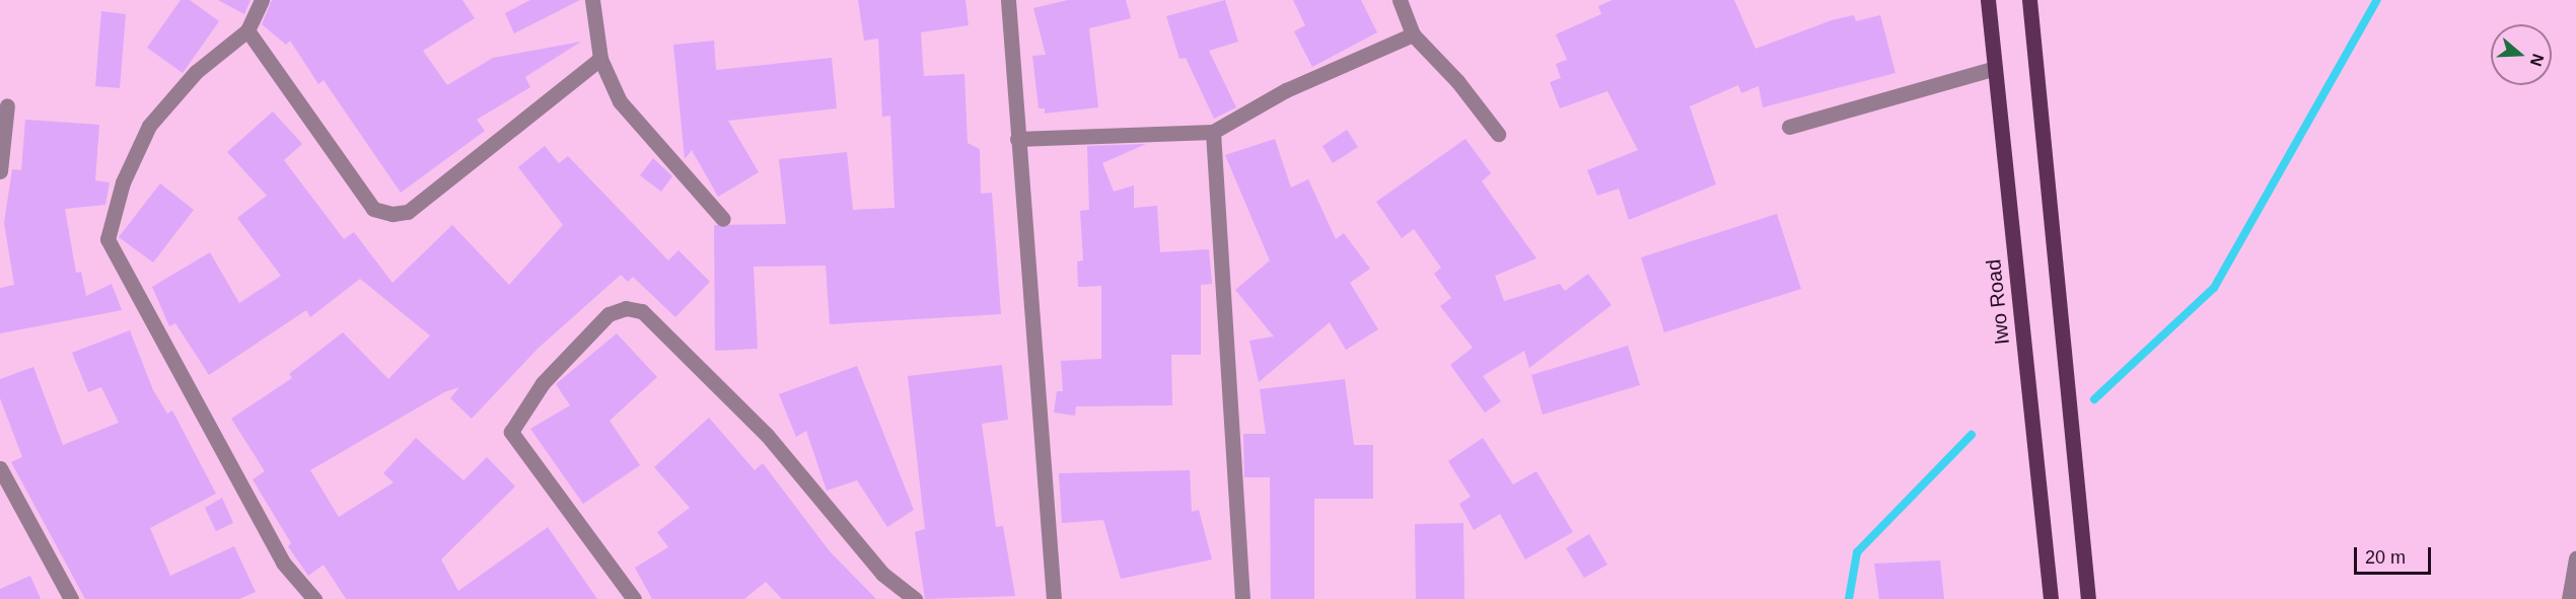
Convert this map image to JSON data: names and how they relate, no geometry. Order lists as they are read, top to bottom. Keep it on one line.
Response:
{"streets":{"main road":["Iwo Road"]},"scale_bar":"20 m","north":"right"}
